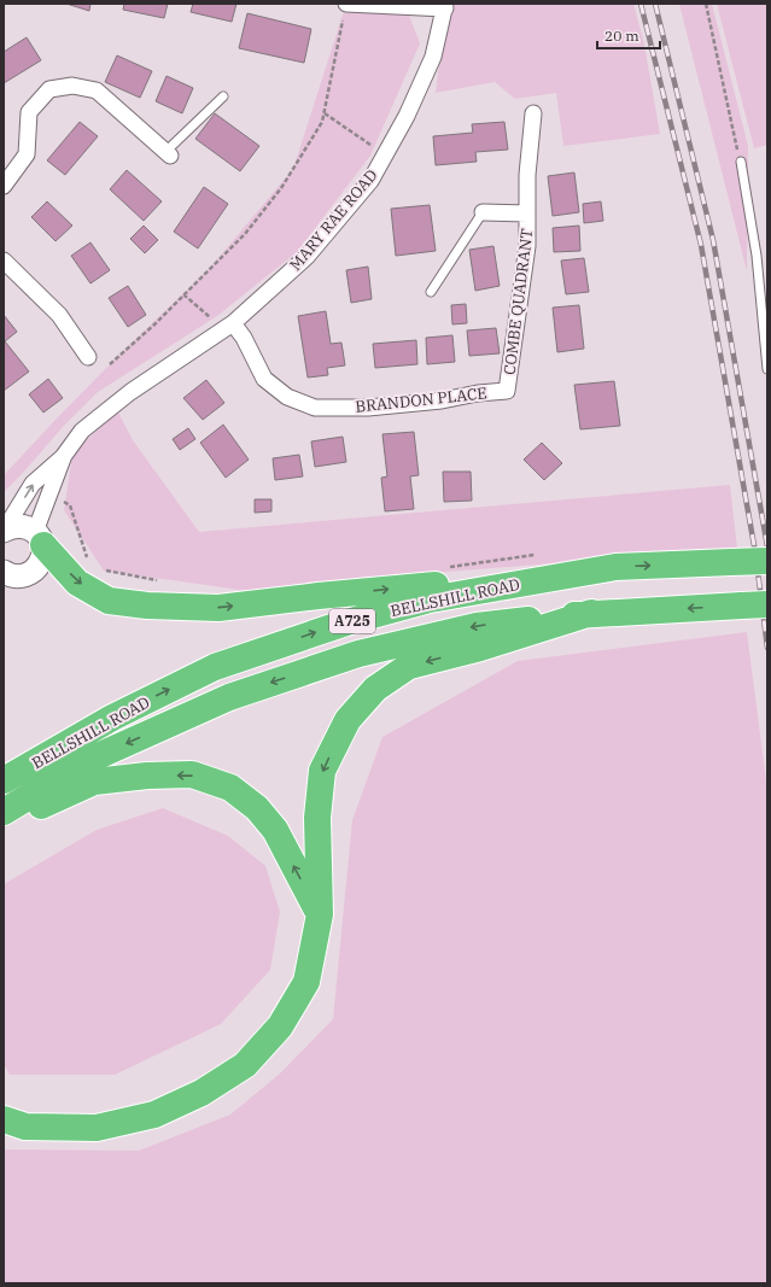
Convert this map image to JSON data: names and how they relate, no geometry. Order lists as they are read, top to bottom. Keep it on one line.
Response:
{"streets":{"highway":["BELLSHILL ROAD","A725"],"street":["MARY RAE ROAD","COMBE QUADRANT","BRANDON PLACE"]},"crossings":[["MARY RAE ROAD","BRANDON PLACE"],["COMBE QUADRANT","BRANDON PLACE"]],"scale_bar":"20 m"}
